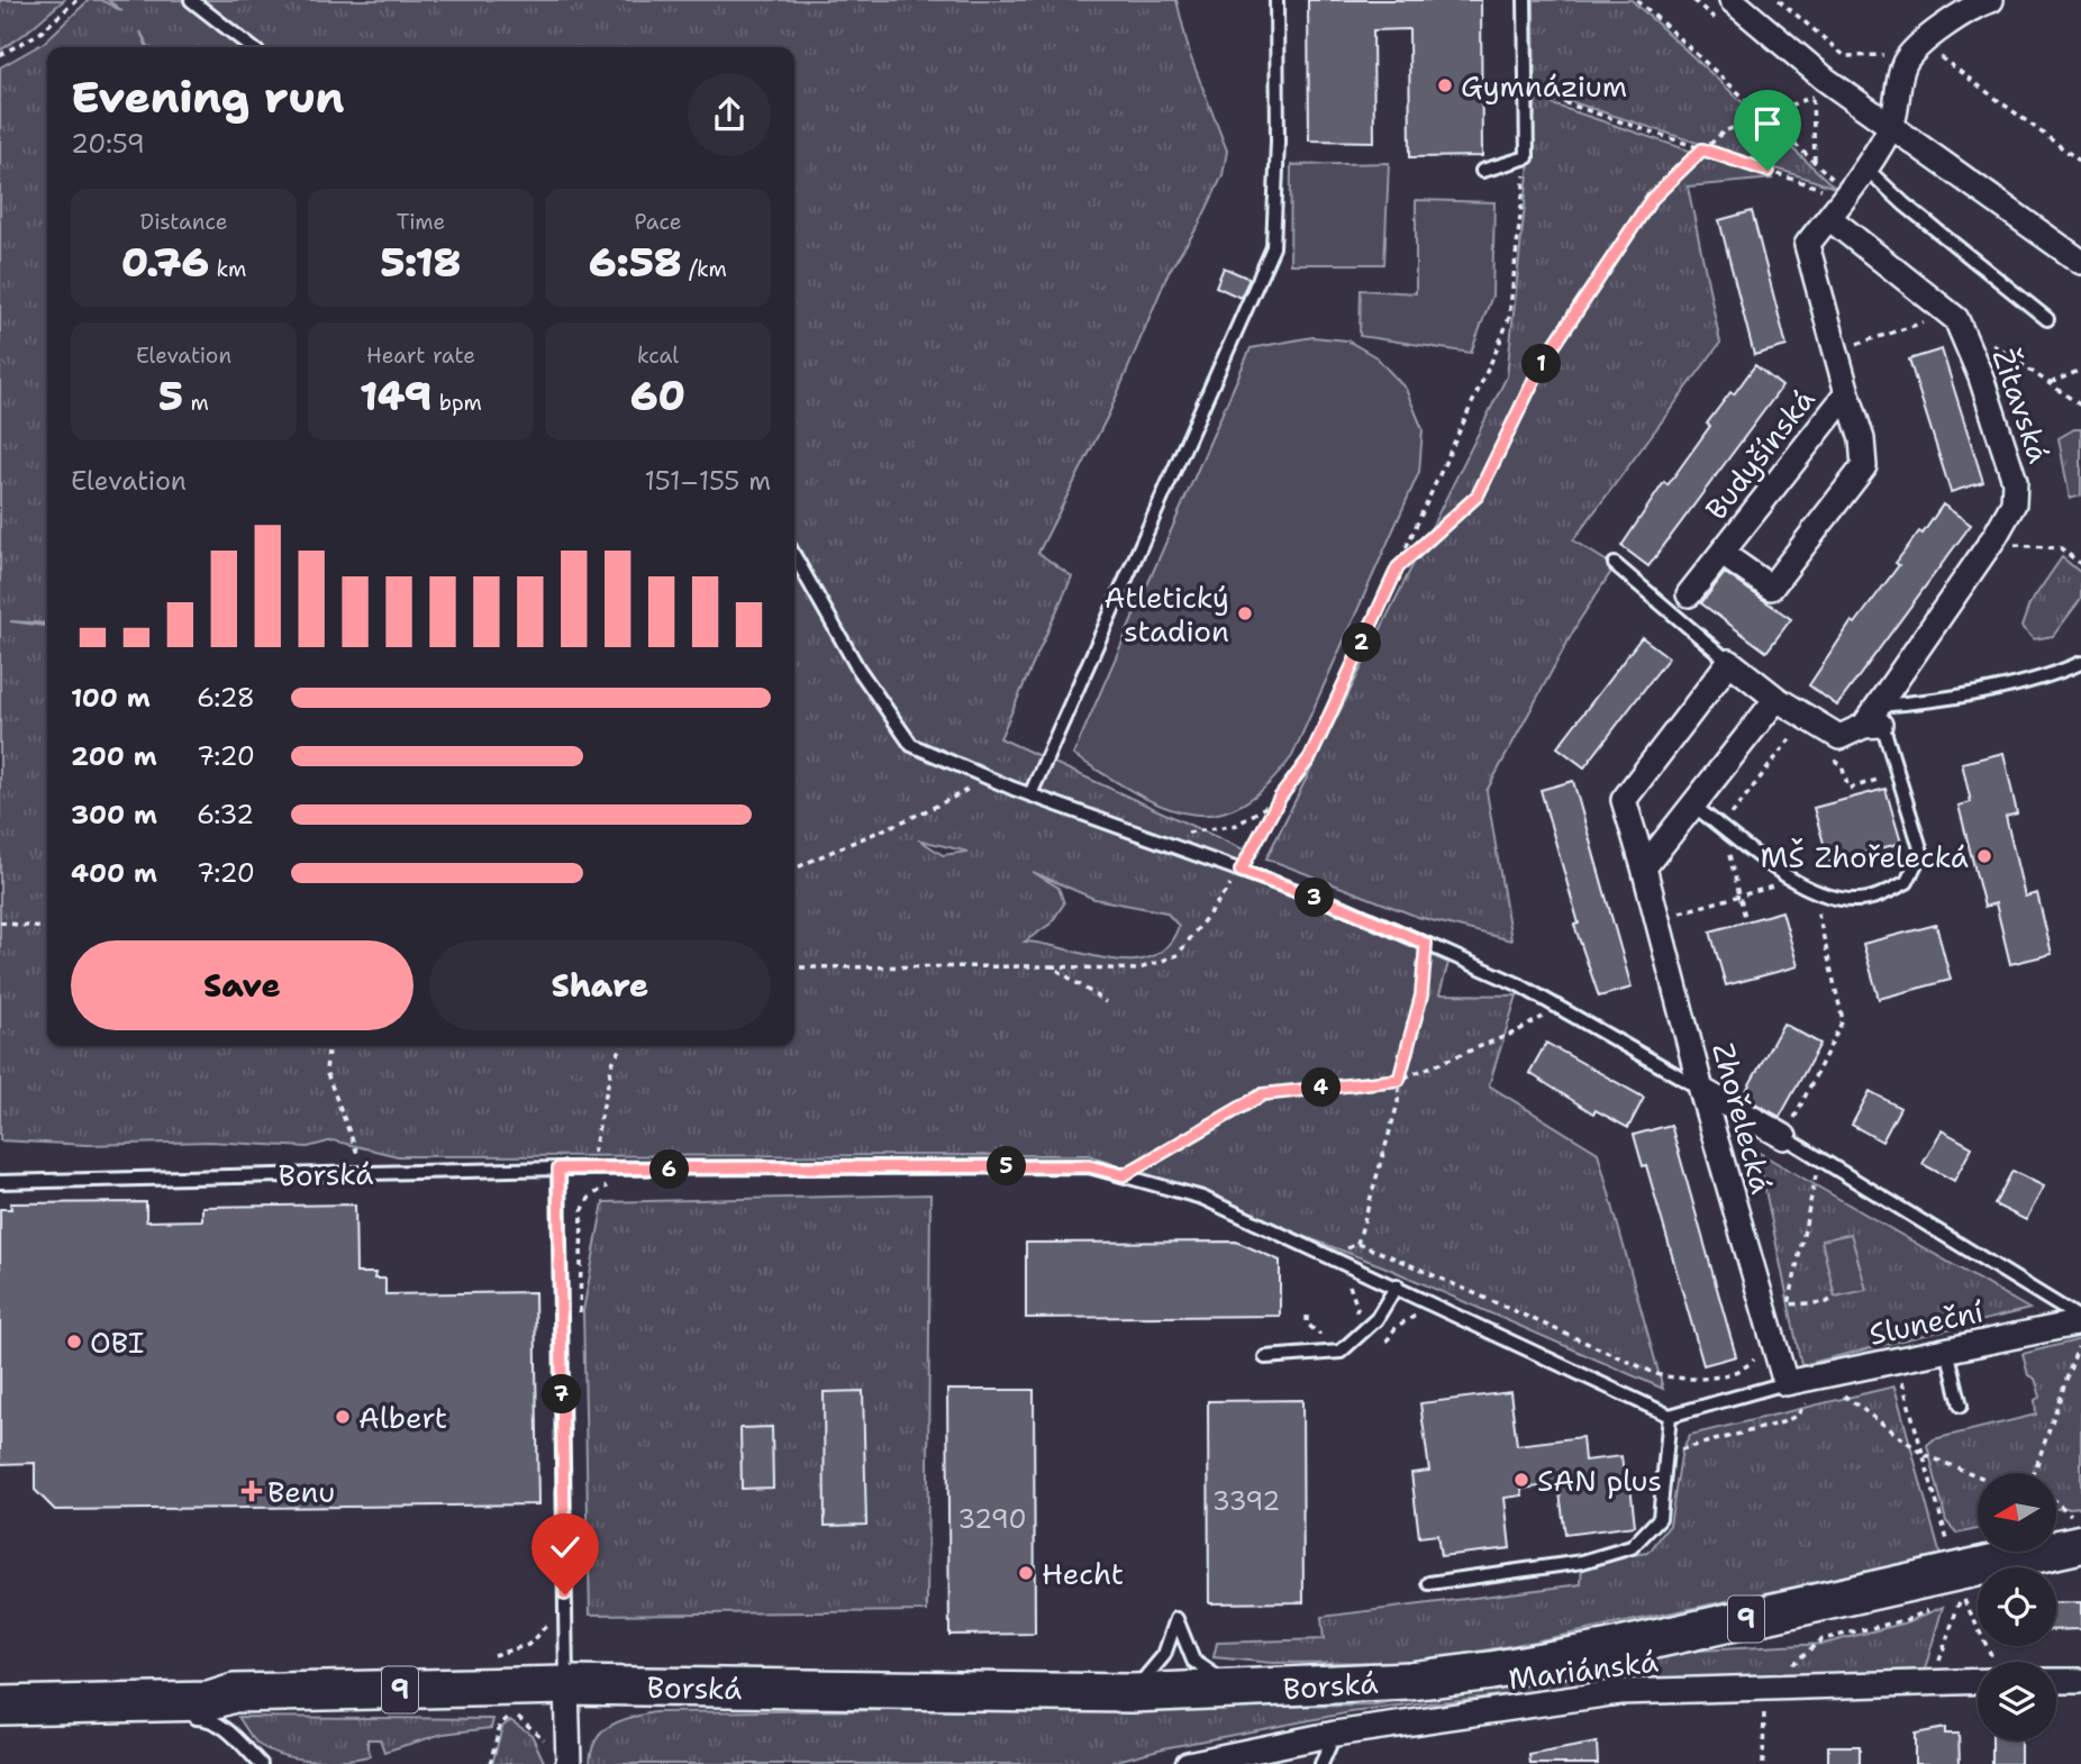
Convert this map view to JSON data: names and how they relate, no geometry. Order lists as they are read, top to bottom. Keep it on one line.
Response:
{"streets":{"main road":["Borská","9"],"street":["Žitavská","Budyšínská","Zhořelecká","Sluneční","Mariánská"]},"crossings":[["Žitavská","Budyšínská"],["Zhořelecká","Sluneční"]],"places":{"other":["Gymnázium","Atletický stadion","MŠ Zhořelecká","OBI","Albert","SAN plus","Hecht"],"health":["Benu"]},"house_numbers":["3392","3290"],"north":"left","page":{"heading":["Evening run","20:59"],"stats":[["Distance","0.76 km"],["Time","5:18"],["Pace","6:58 /km"],["Elevation","5 m"],["Heart rate","149 bpm"],["kcal","60"]],"pins":["1","2","3","4","5","6","7"],"chart":["Elevation","151–155 m"],"list":[{"name":"100 m","note":"6:28"},{"name":"200 m","note":"7:20"},{"name":"300 m","note":"6:32"},{"name":"400 m","note":"7:20"}],"buttons":["Save","Share"]}}
